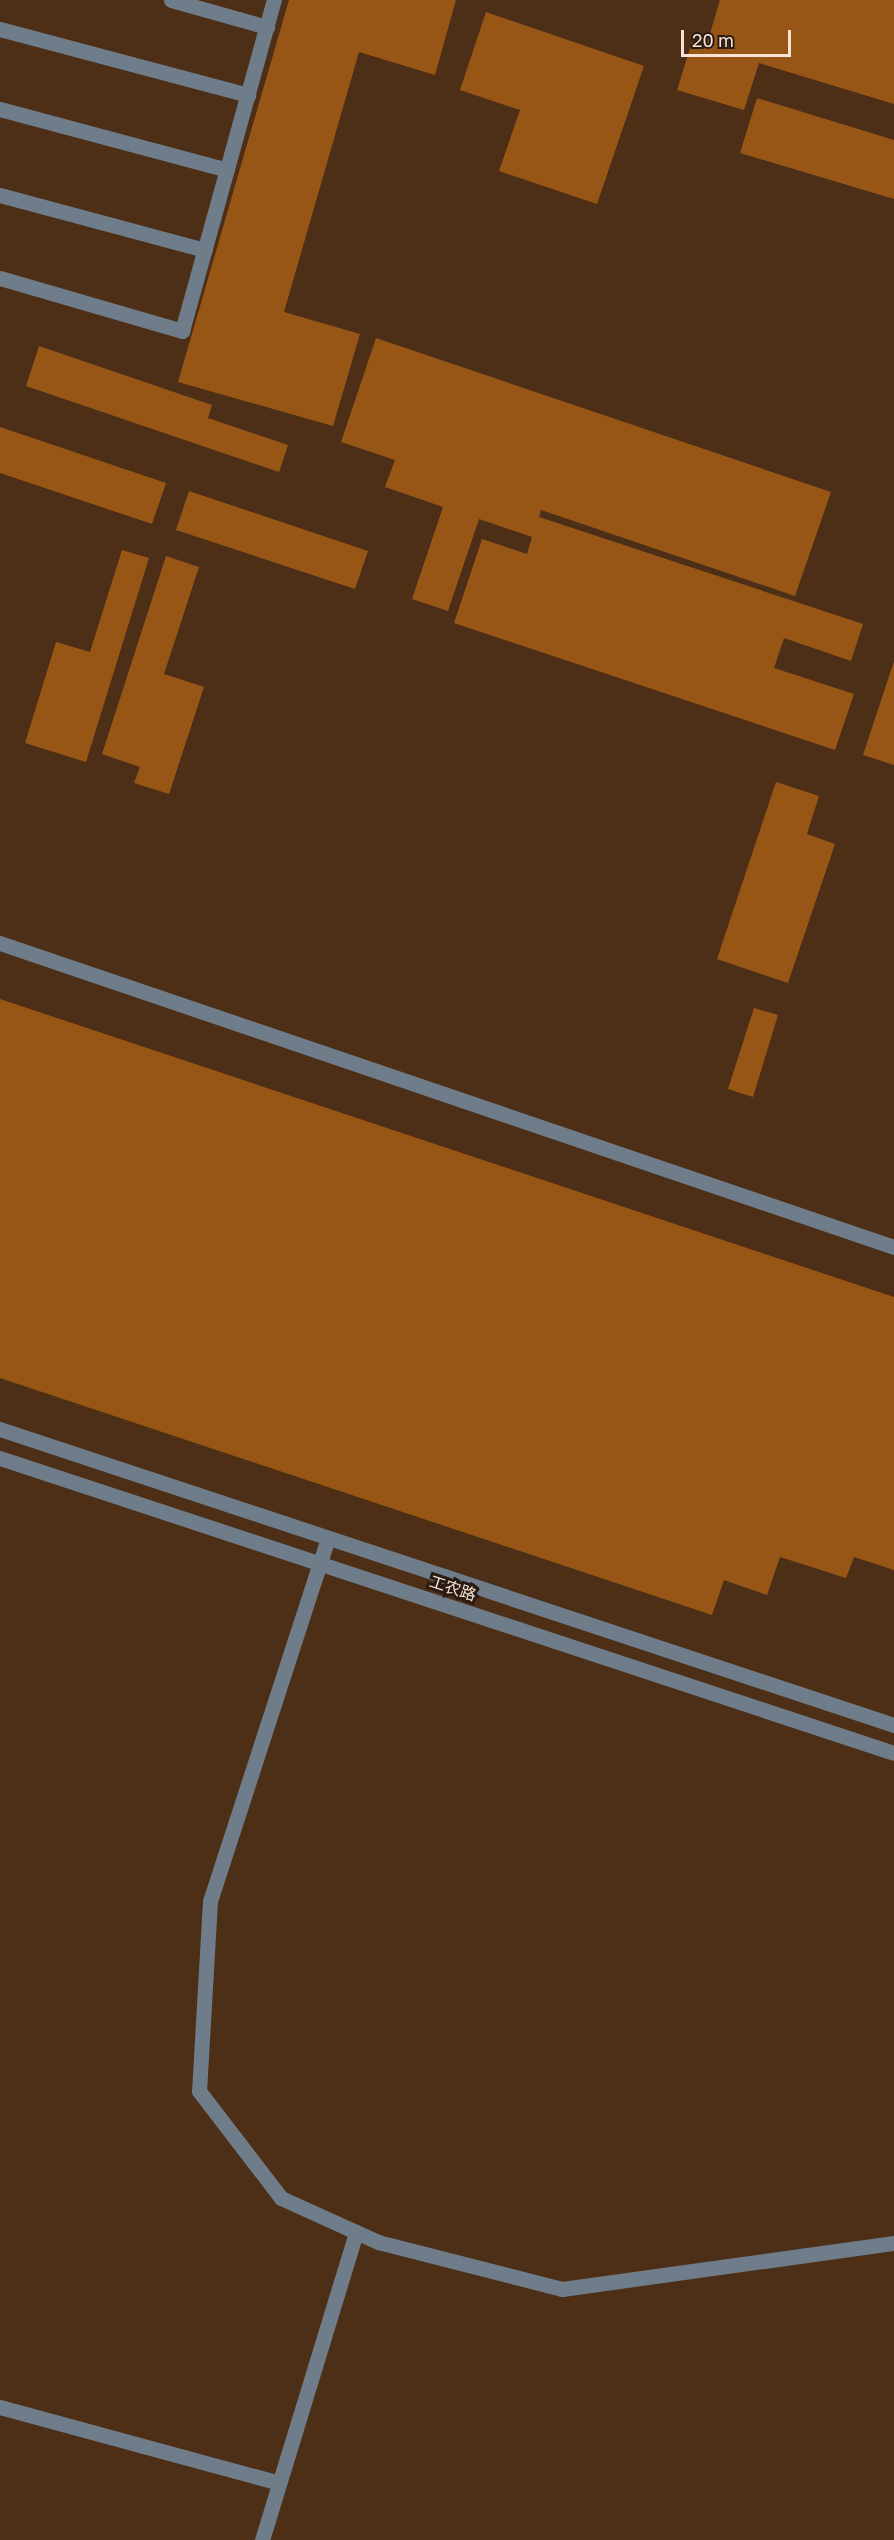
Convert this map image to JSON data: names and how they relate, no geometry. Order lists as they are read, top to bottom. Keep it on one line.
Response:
{"streets":{"street":["工农路"]},"scale_bar":"20 m"}
